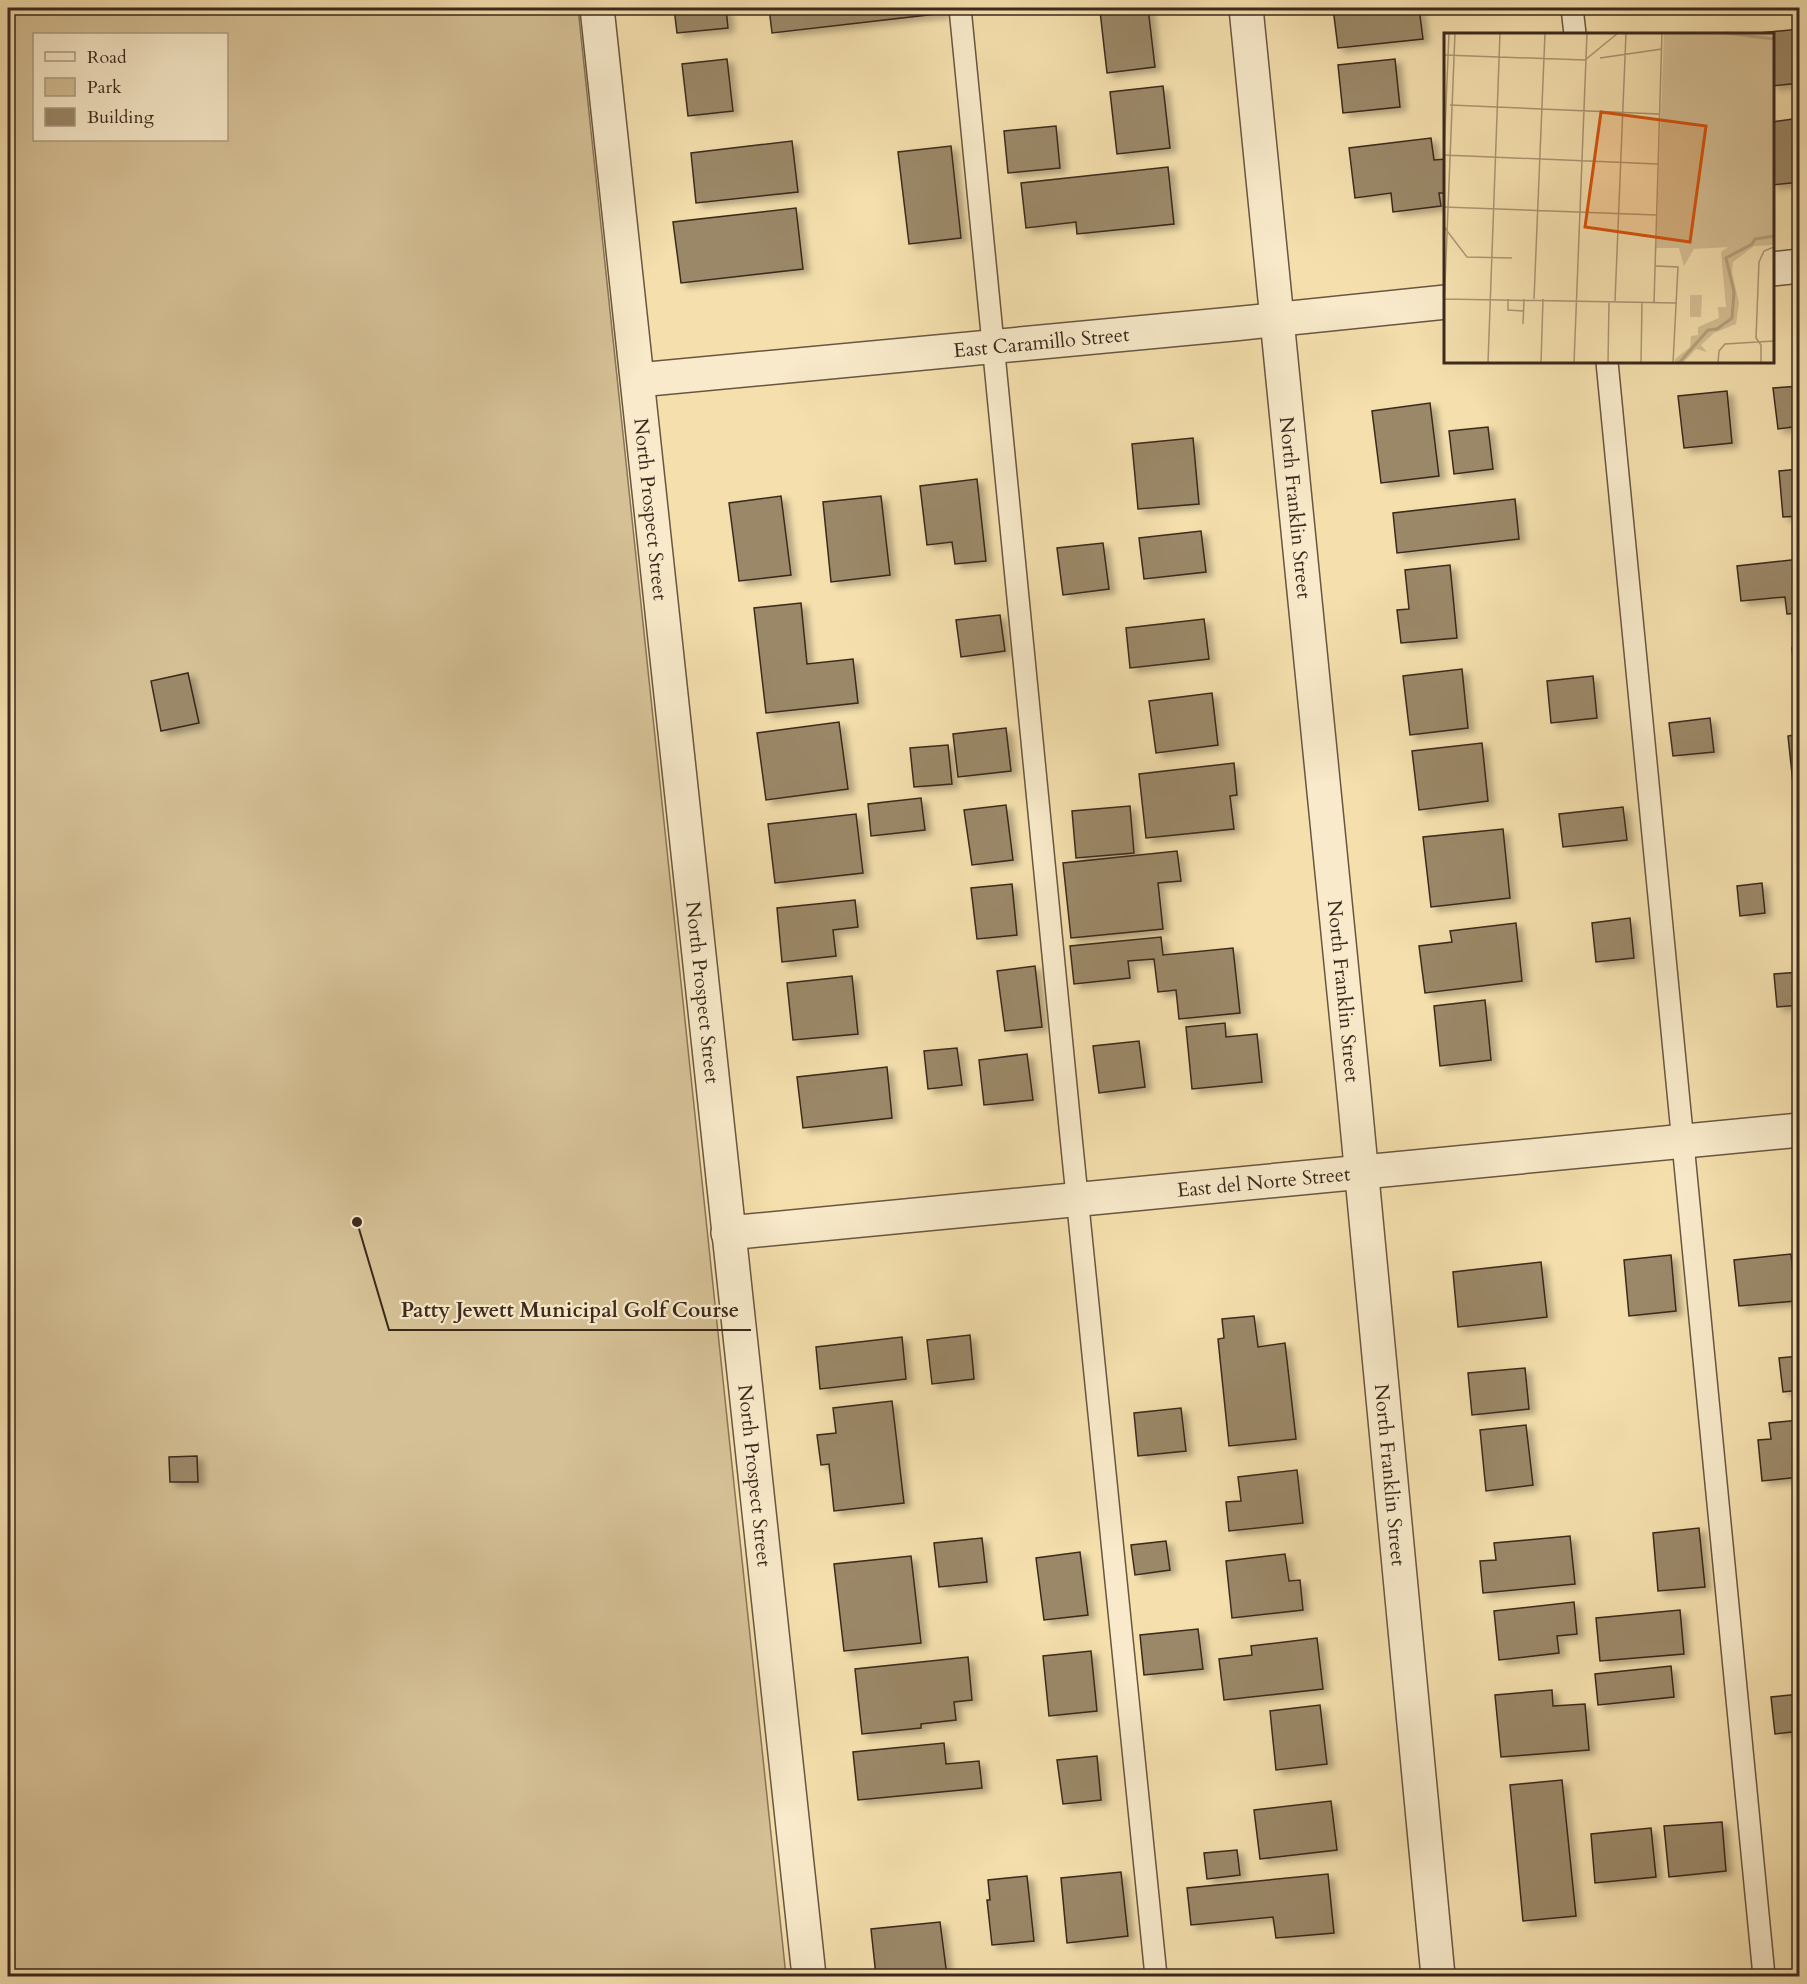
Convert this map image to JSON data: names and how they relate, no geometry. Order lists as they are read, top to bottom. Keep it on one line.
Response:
{"streets":{"street":["East Caramillo Street","North Franklin Street","North Prospect Street","East del Norte Street"]},"crossings":[["East Caramillo Street","North Franklin Street"],["East Caramillo Street","North Prospect Street"],["North Franklin Street","East del Norte Street"],["North Prospect Street","East del Norte Street"]],"places":["Patty Jewett Municipal Golf Course"],"legend":["Road","Park","Building"]}
